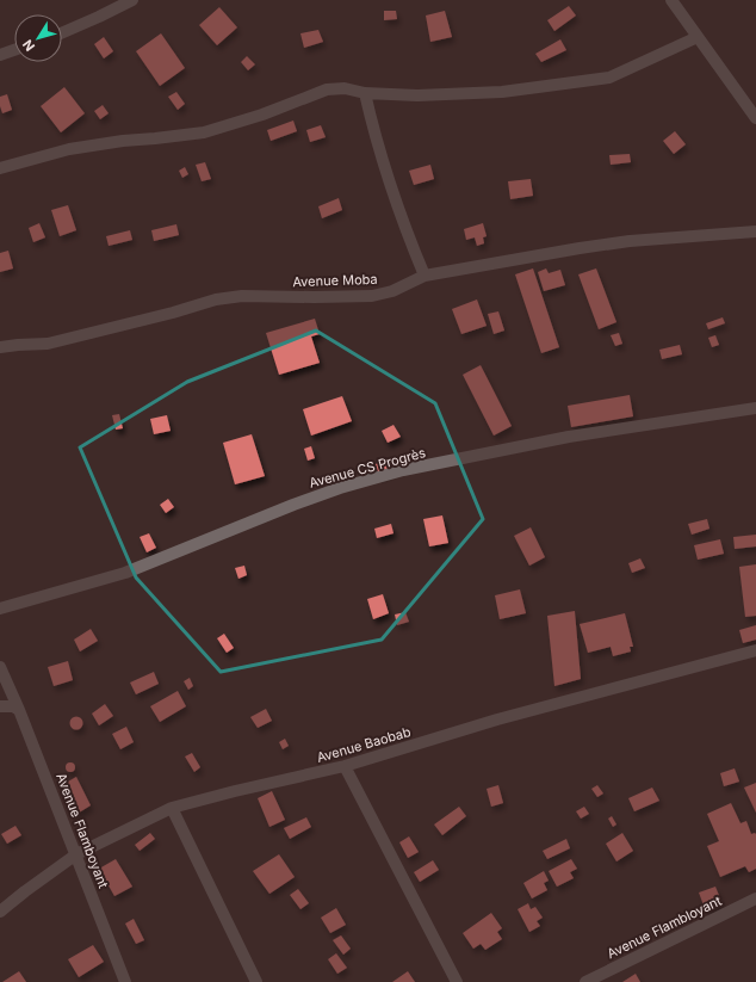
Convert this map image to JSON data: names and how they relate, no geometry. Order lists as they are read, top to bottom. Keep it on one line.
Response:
{"streets":{"street":["Avenue Moba","Avenue CS Progrès","Avenue Baobab","Avenue Flamboyant","Avenue Flambloyant"]},"crossings":[["Avenue Baobab","Avenue Flamboyant"]],"north":"bottom left"}
